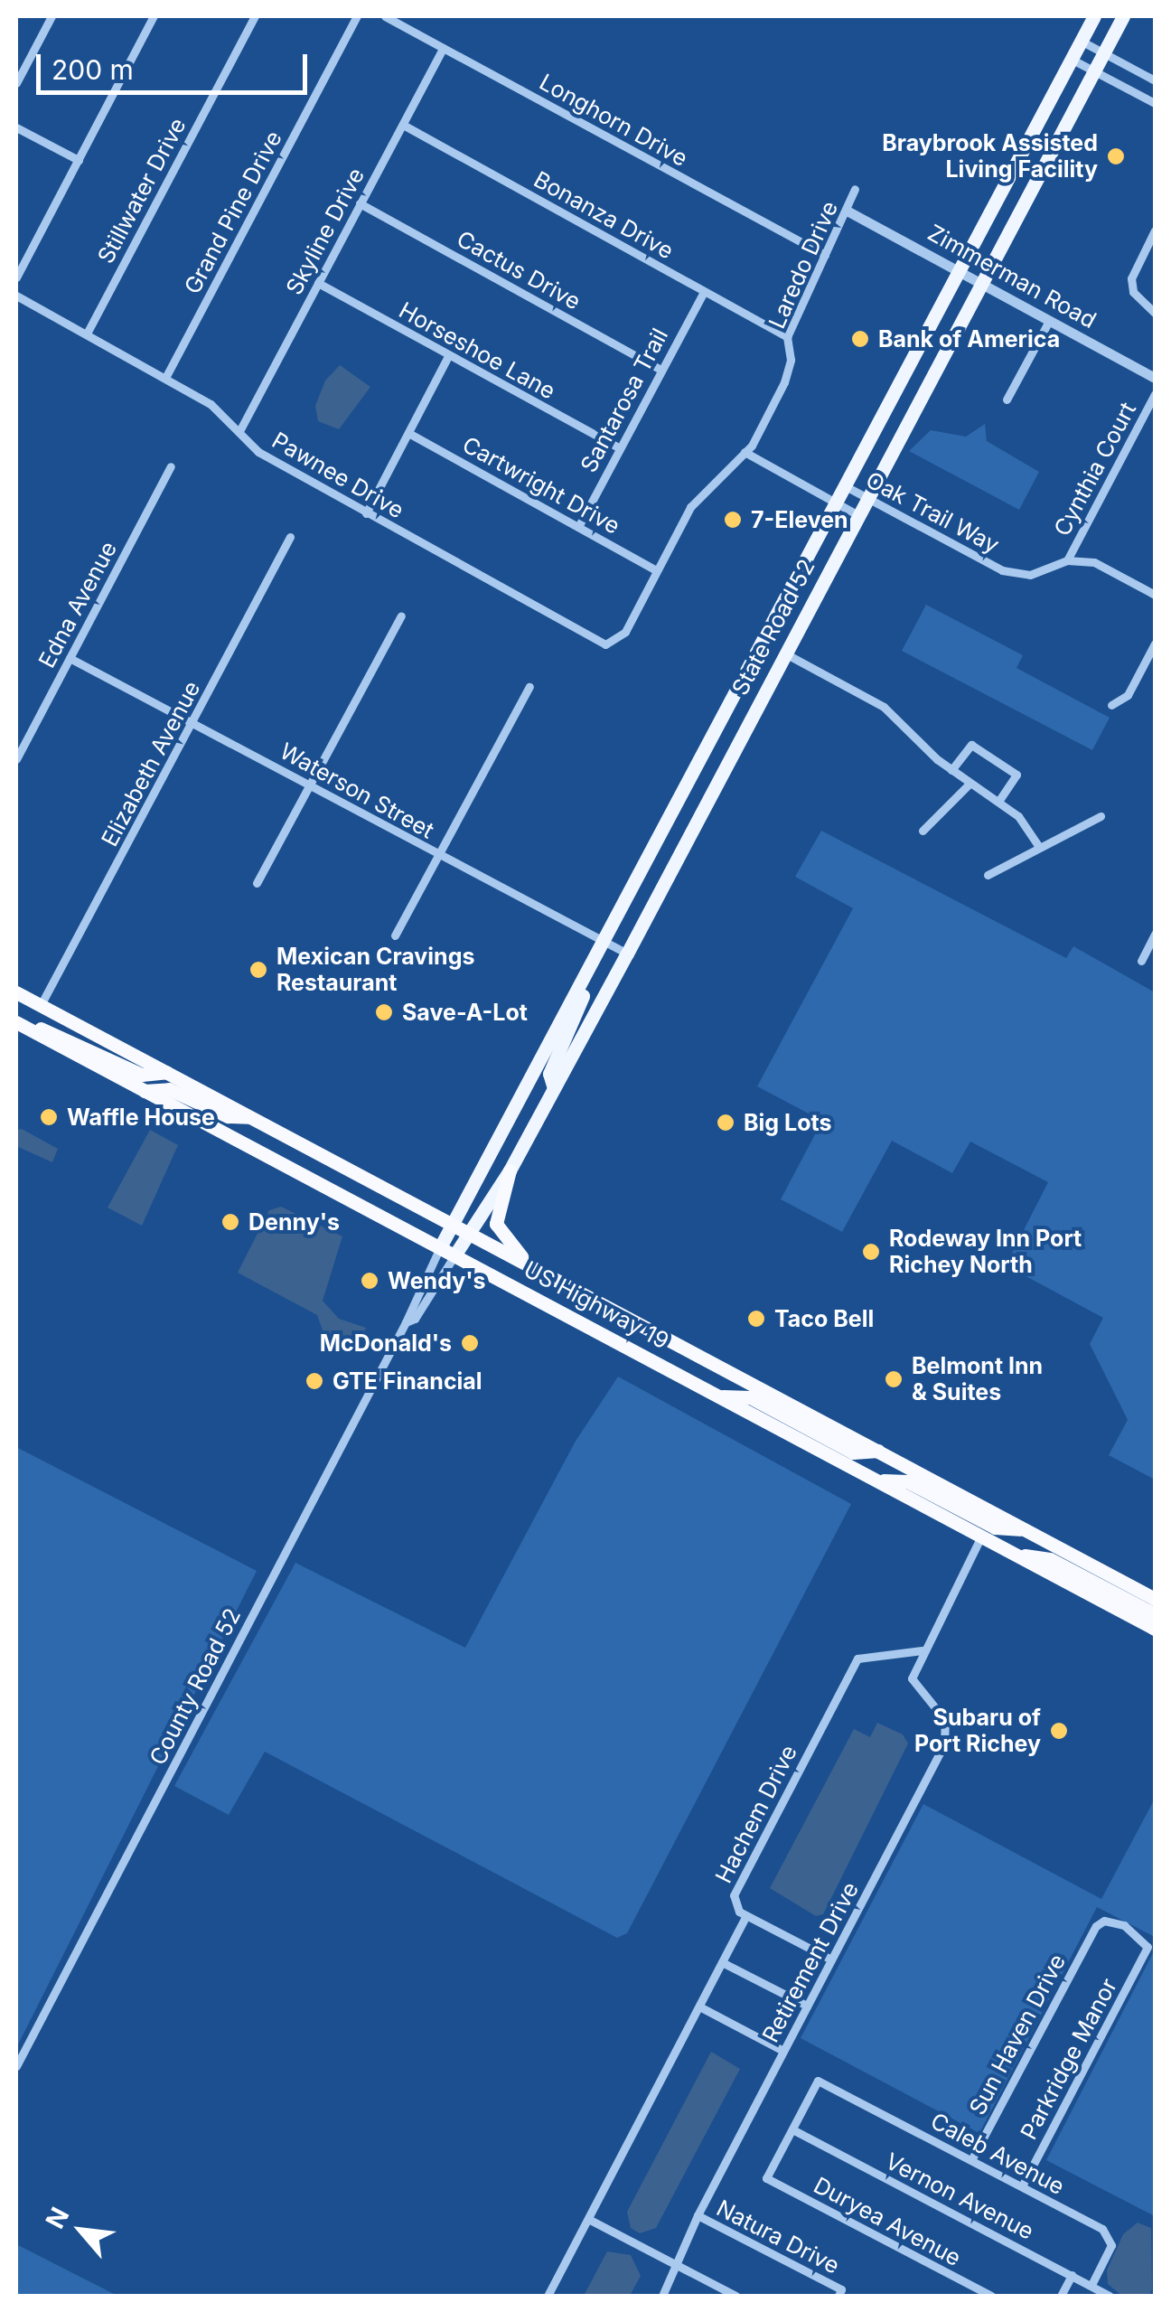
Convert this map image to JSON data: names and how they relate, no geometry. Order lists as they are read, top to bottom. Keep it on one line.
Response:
{"streets":{"highway":["US Highway 19"],"main road":["State Road 52"],"street":["Longhorn Drive","Stillwater Drive","Grand Pine Drive","Bonanza Drive","Skyline Drive","Laredo Drive","Cactus Drive","Zimmerman Road","Horseshoe Lane","Santarosa Trail","Cynthia Court","Pawnee Drive","Cartwright Drive","Oak Trail Way","Edna Avenue","Elizabeth Avenue","Waterson Street","County Road 52","Hachem Drive","Retirement Drive","Sun Haven Drive","Parkridge Manor","Caleb Avenue","Vernon Avenue","Duryea Avenue","Natura Drive"]},"crossings":[["Longhorn Drive","Skyline Drive"],["Longhorn Drive","Laredo Drive"],["Stillwater Drive","Pawnee Drive"],["Grand Pine Drive","Pawnee Drive"],["Bonanza Drive","Skyline Drive"],["Bonanza Drive","Laredo Drive"],["Bonanza Drive","Santarosa Trail"],["Skyline Drive","Cactus Drive"],["Skyline Drive","Horseshoe Lane"],["Skyline Drive","Pawnee Drive"],["Laredo Drive","Zimmerman Road"],["Laredo Drive","Pawnee Drive"],["Laredo Drive","Cartwright Drive"],["Cactus Drive","Santarosa Trail"],["Zimmerman Road","State Road 52"],["Horseshoe Lane","Santarosa Trail"],["Santarosa Trail","Cartwright Drive"],["Cynthia Court","Oak Trail Way"],["Oak Trail Way","State Road 52"],["Edna Avenue","Waterson Street"],["State Road 52","Waterson Street"],["State Road 52","US Highway 19"],["State Road 52","County Road 52"],["Elizabeth Avenue","Waterson Street"],["Elizabeth Avenue","US Highway 19"],["US Highway 19","County Road 52"],["Hachem Drive","Retirement Drive"],["Retirement Drive","Natura Drive"],["Sun Haven Drive","Parkridge Manor"],["Sun Haven Drive","Caleb Avenue"],["Parkridge Manor","Caleb Avenue"],["Caleb Avenue","Vernon Avenue"],["Caleb Avenue","Duryea Avenue"],["Vernon Avenue","Duryea Avenue"]],"places":["Braybrook Assisted Living Facility","Bank of America","7-Eleven","Mexican Cravings Restaurant","Save-A-Lot","Waffle House","Big Lots","Denny's","Rodeway Inn Port Richey North","Wendy's","Taco Bell","McDonald's","Belmont Inn & Suites","GTE Financial","Subaru of Port Richey"],"scale_bar":"200 m","north":"top left"}
